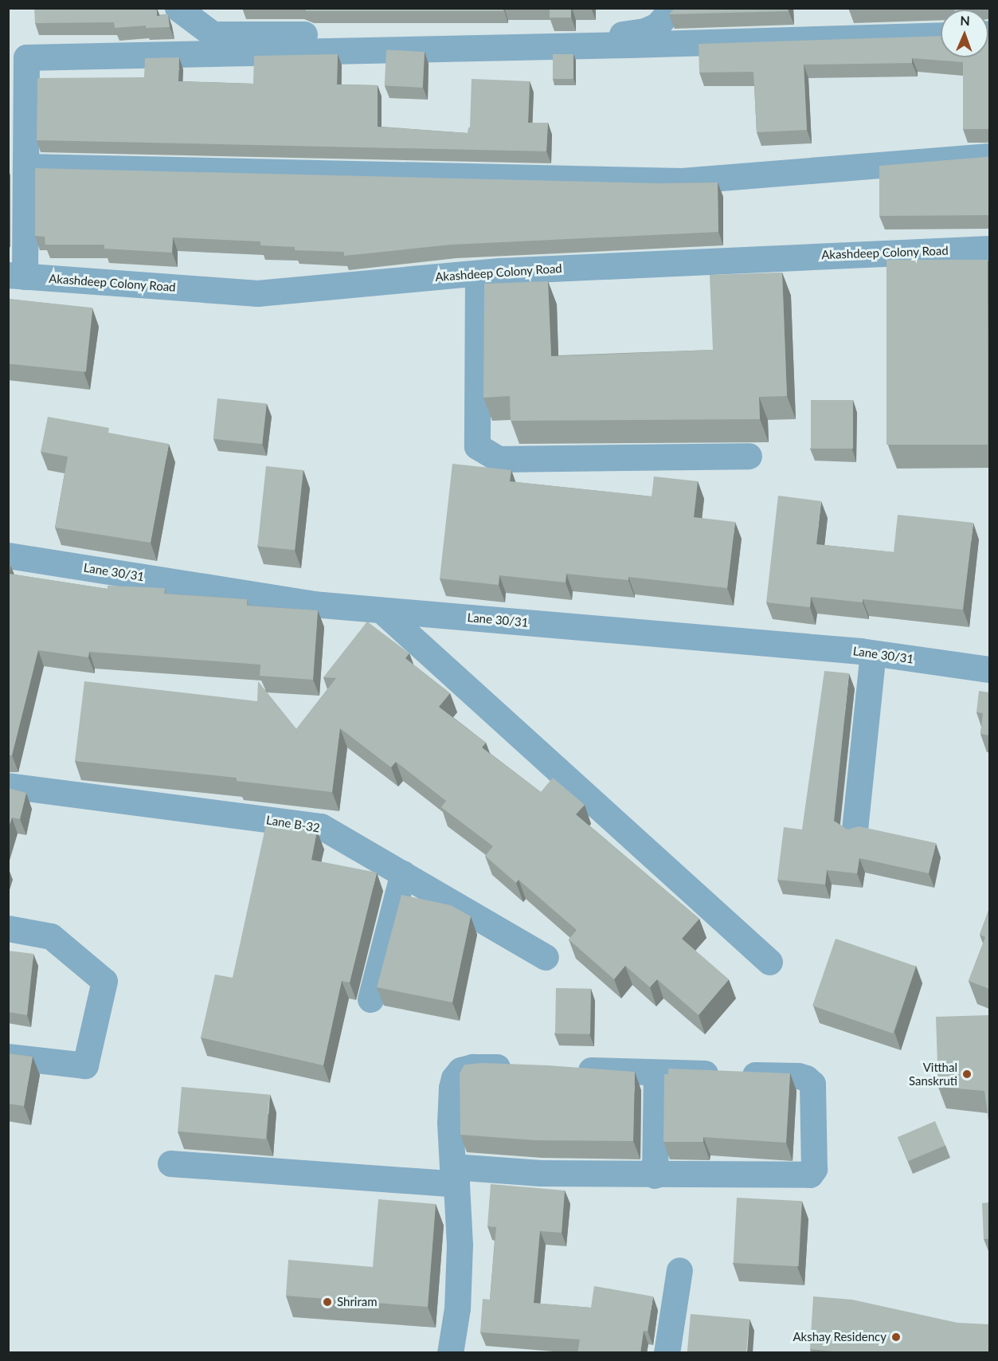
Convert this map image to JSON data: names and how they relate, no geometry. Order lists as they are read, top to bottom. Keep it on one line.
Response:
{"streets":{"street":["Akashdeep Colony Road","Lane 30/31","Lane B-32"]},"places":["Vitthal Sanskruti","Shriram","Akshay Residency"],"north":"top"}
